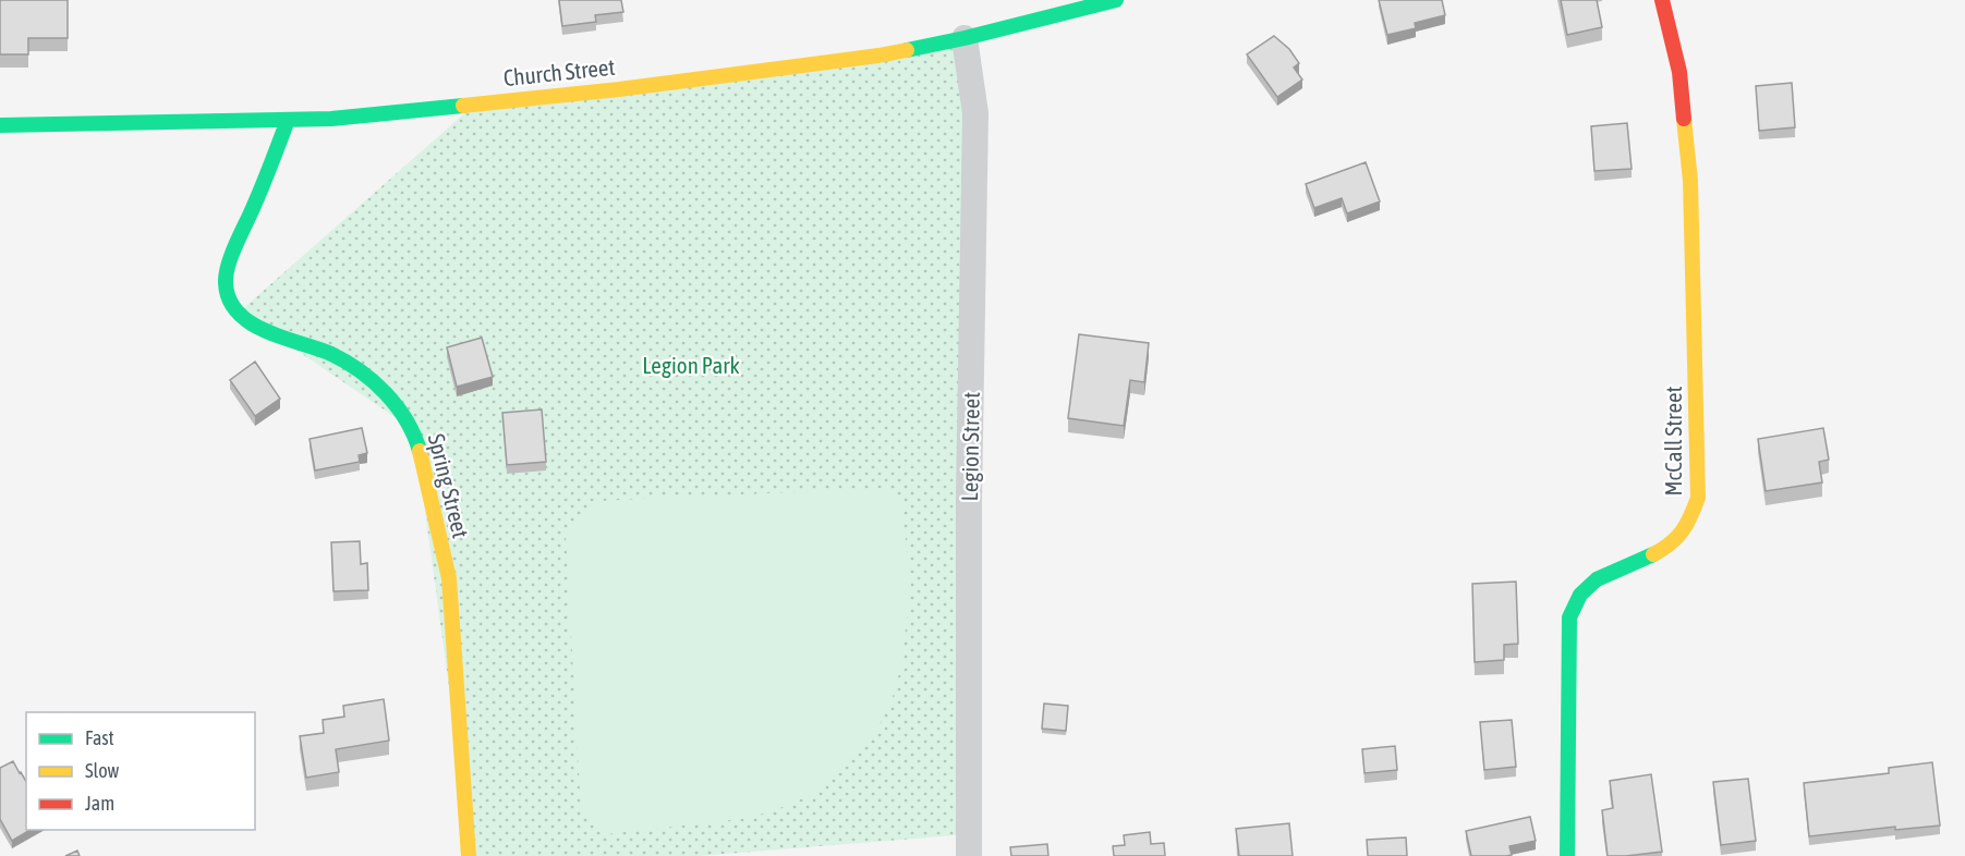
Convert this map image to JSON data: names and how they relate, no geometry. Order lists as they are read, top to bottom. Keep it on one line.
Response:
{"streets":{"street":["Church Street","McCall Street","Legion Street","Spring Street"]},"crossings":[["Church Street","Legion Street"],["Church Street","Spring Street"]],"parks":["Legion Park"],"legend":["Fast","Slow","Jam"]}
